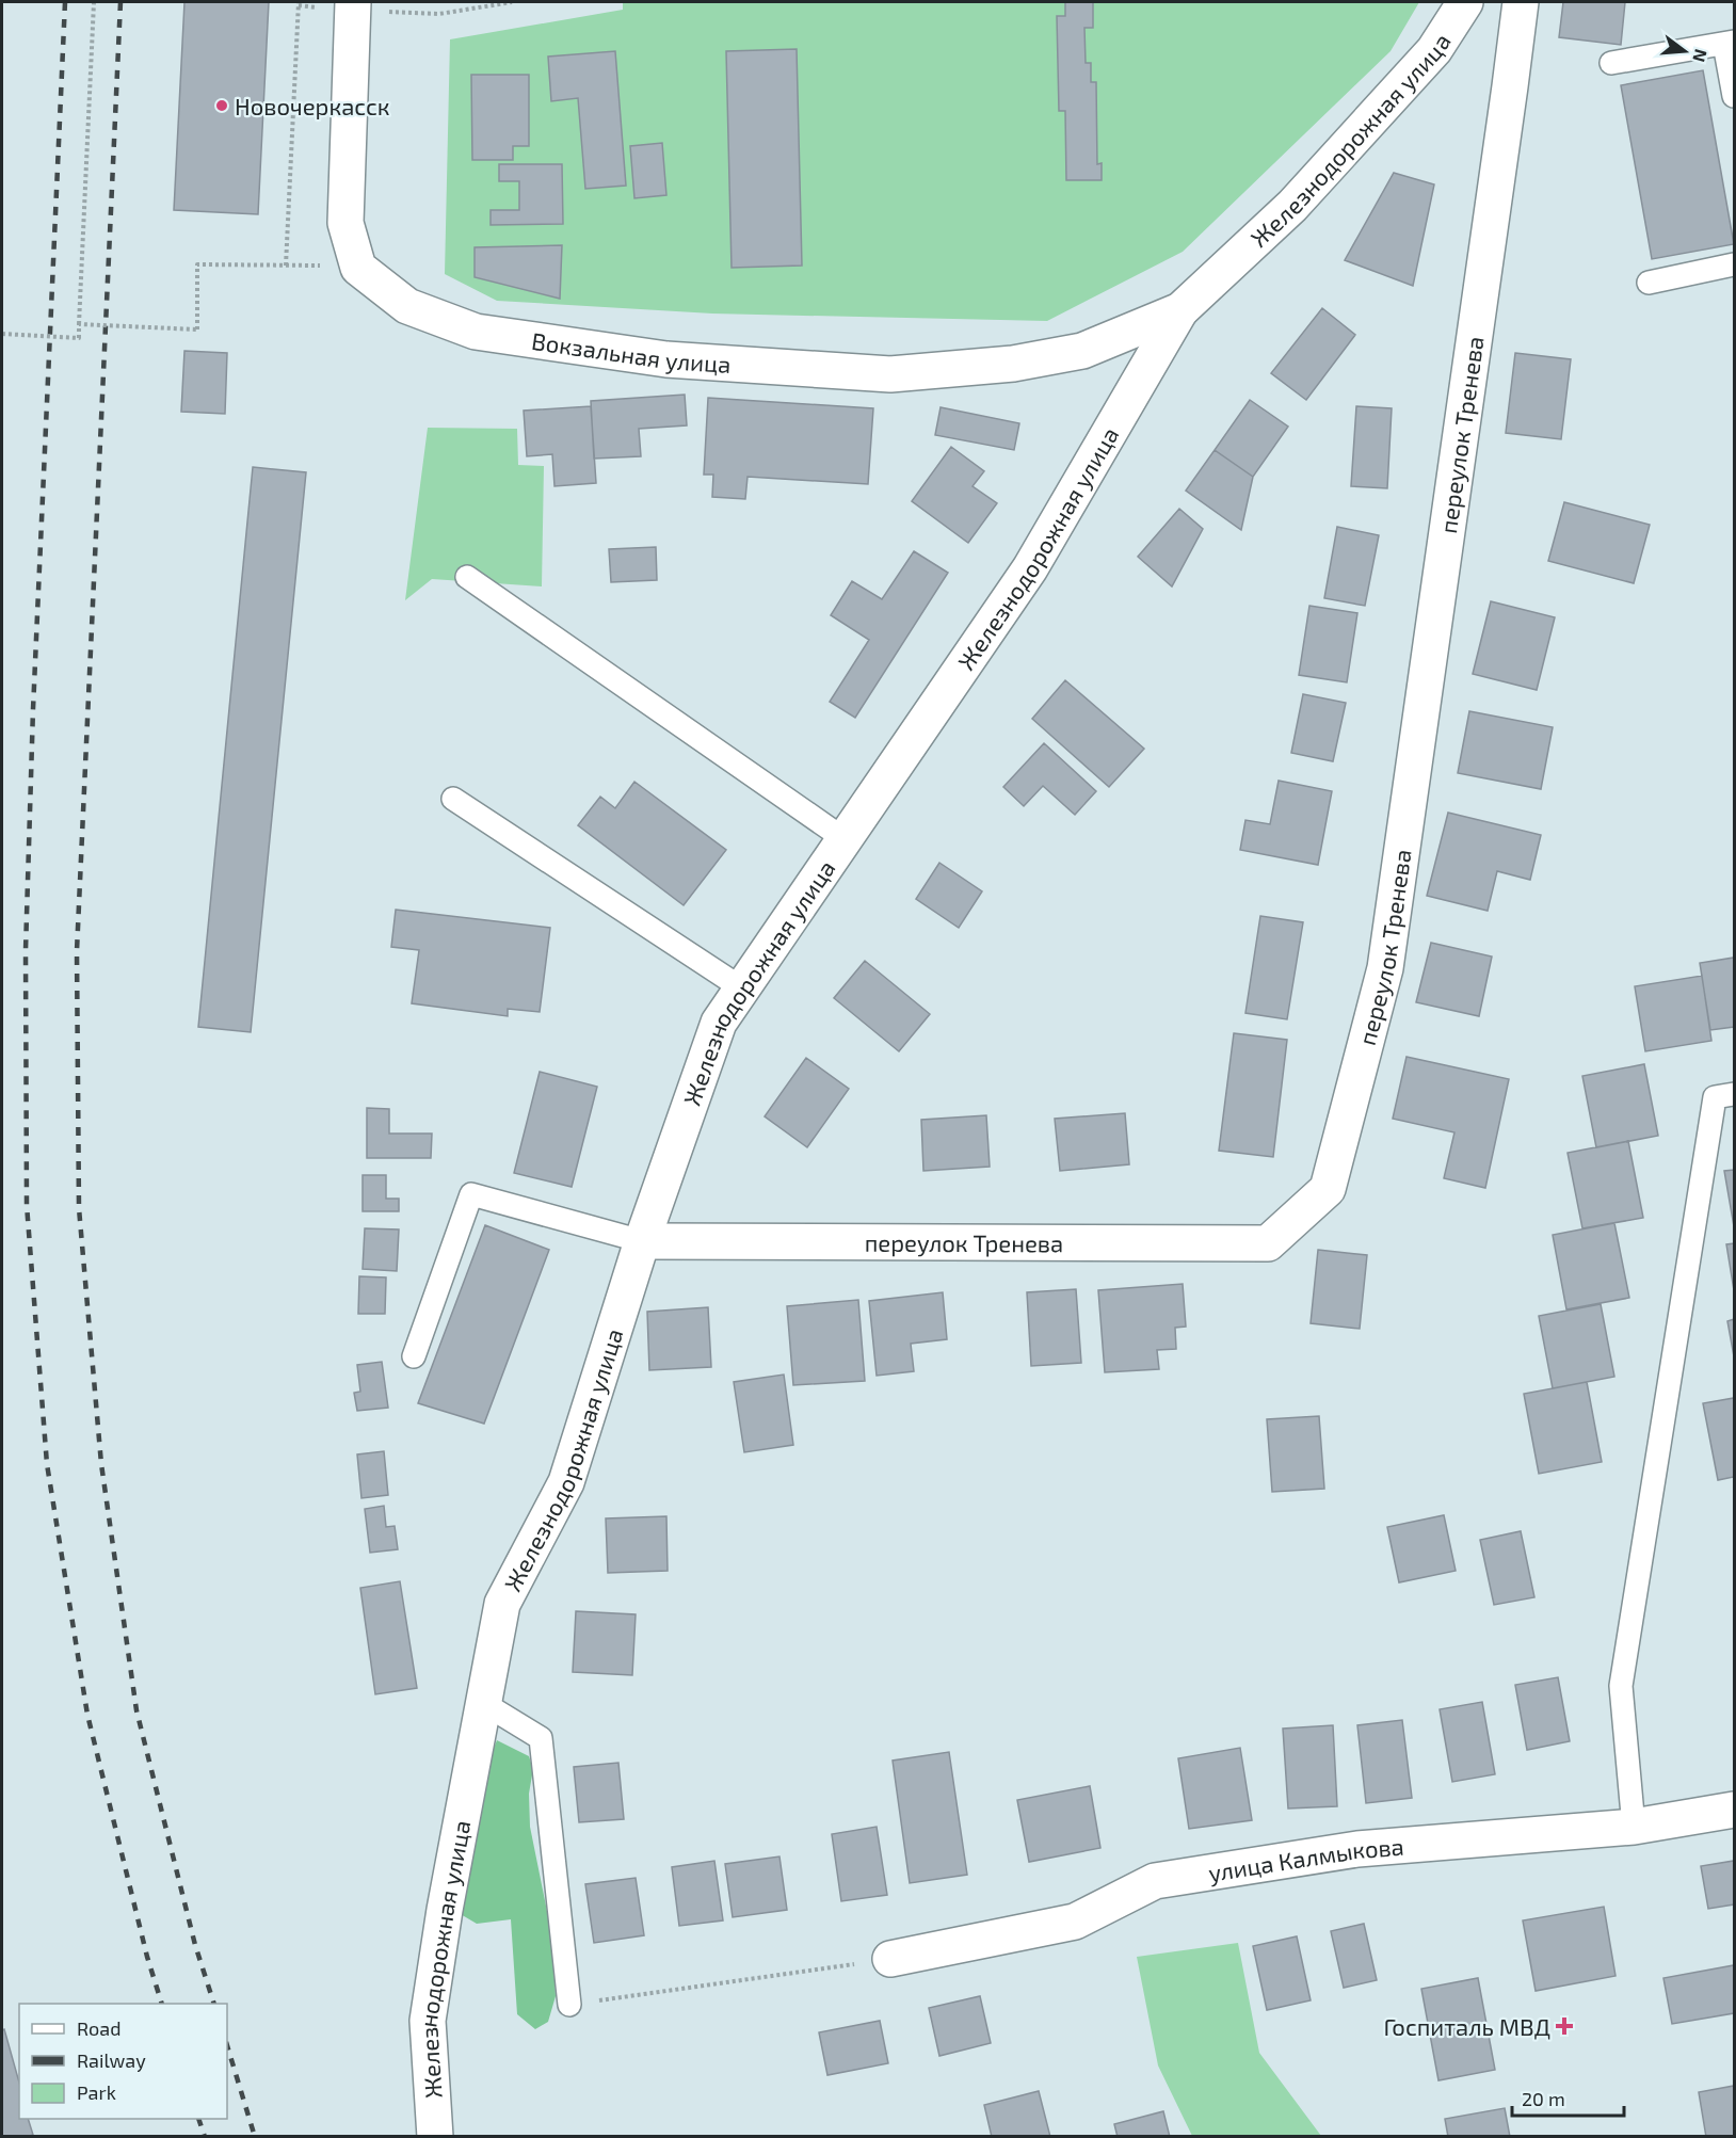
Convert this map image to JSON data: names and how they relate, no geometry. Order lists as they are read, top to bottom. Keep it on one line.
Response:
{"streets":{"street":["Железнодорожная улица","Вокзальная улица","переулок Тренева","улица Калмыкова"]},"crossings":[["Железнодорожная улица","Вокзальная улица"],["Железнодорожная улица","переулок Тренева"]],"places":{"other":["Новочеркасск"],"health":["Госпиталь МВД"]},"legend":["Road","Railway","Park"],"scale_bar":"20 m","north":"right"}
